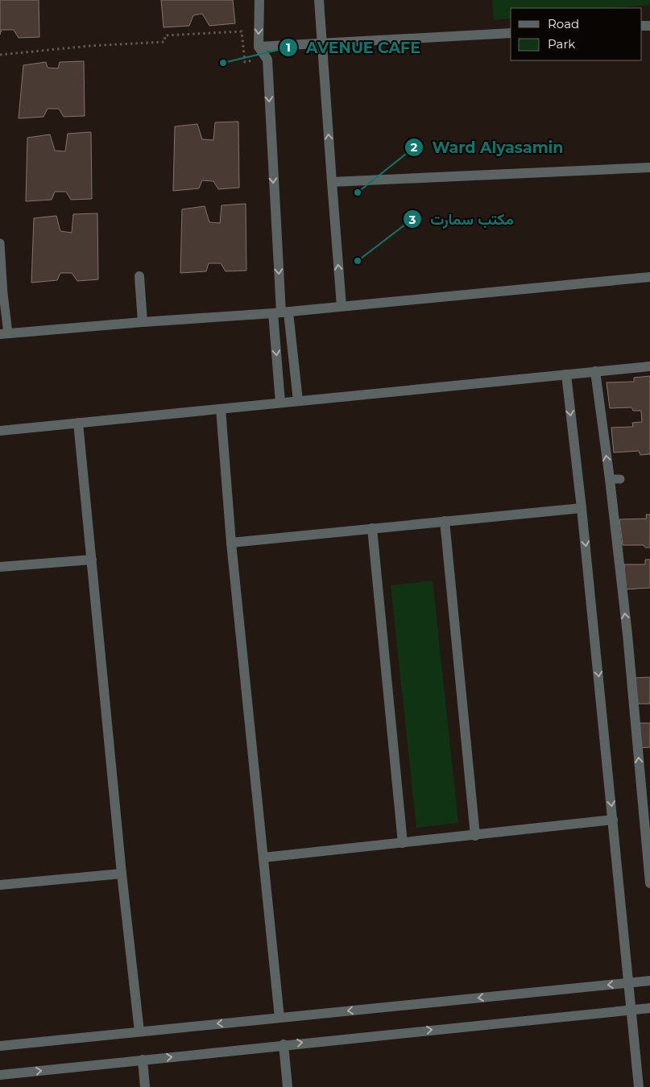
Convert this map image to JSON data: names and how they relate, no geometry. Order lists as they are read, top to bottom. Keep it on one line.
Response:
{"places":["AVENUE CAFE","Ward Alyasamin","مكتب سمارت"],"legend":["Road","Park"]}
